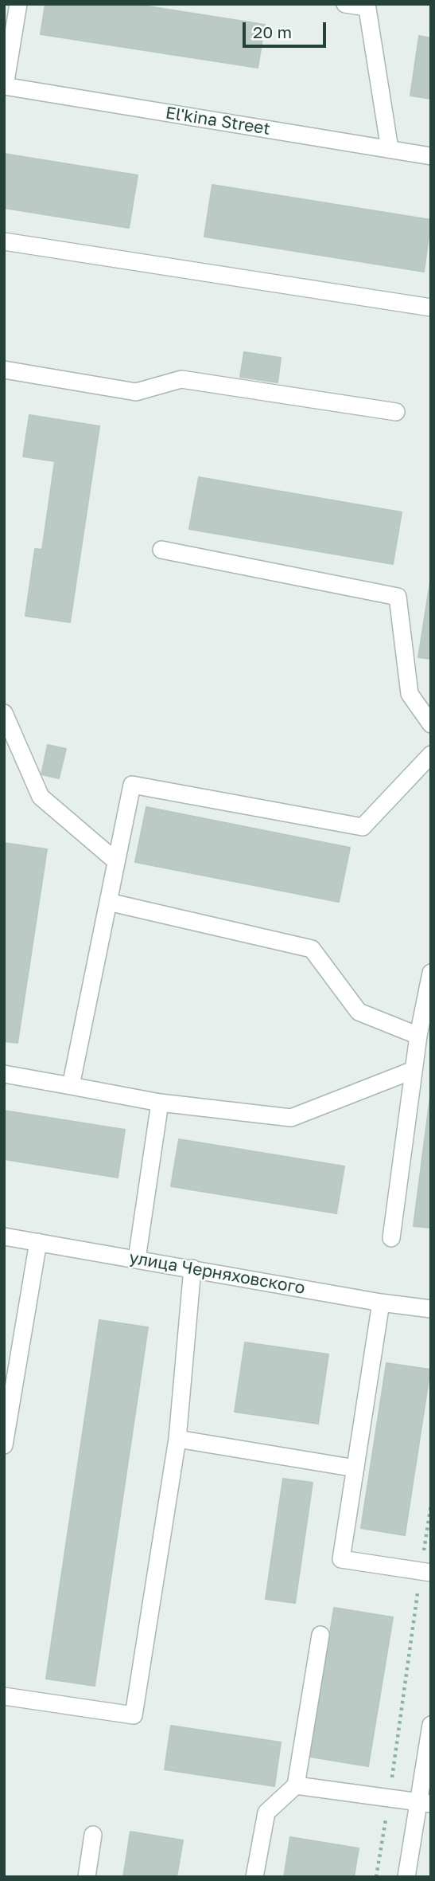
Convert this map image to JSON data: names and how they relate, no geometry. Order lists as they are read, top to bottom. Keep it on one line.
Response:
{"streets":{"street":["El'kina Street","улица Черняховского"]},"scale_bar":"20 m"}
